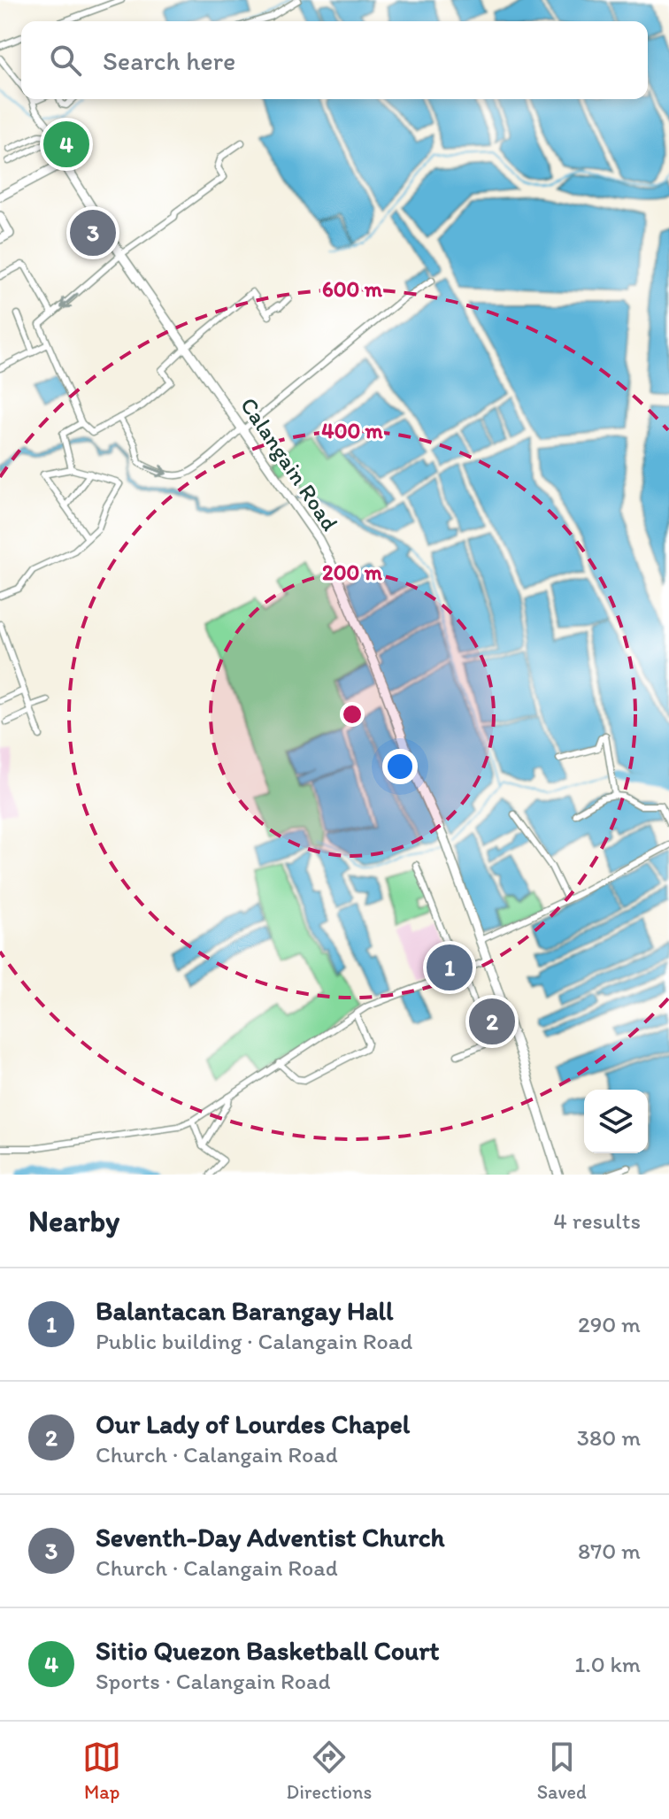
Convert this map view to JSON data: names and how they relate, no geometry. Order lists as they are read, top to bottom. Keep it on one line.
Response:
{"streets":{"street":["Calangain Road"]},"page":{"search":"Search here","pins":["4","3","1","2"],"heading":["Nearby","4 results"],"list":[{"mark":"1","name":"Balantacan Barangay Hall","note":"Public building · Calangain Road","value":"290 m"},{"mark":"2","name":"Our Lady of Lourdes Chapel","note":"Church · Calangain Road","value":"380 m"},{"mark":"3","name":"Seventh-Day Adventist Church","note":"Church · Calangain Road","value":"870 m"},{"mark":"4","name":"Sitio Quezon Basketball Court","note":"Sports · Calangain Road","value":"1.0 km"}],"nav":["Map","Directions","Saved"]},"rings":["600 m","400 m","200 m"]}
